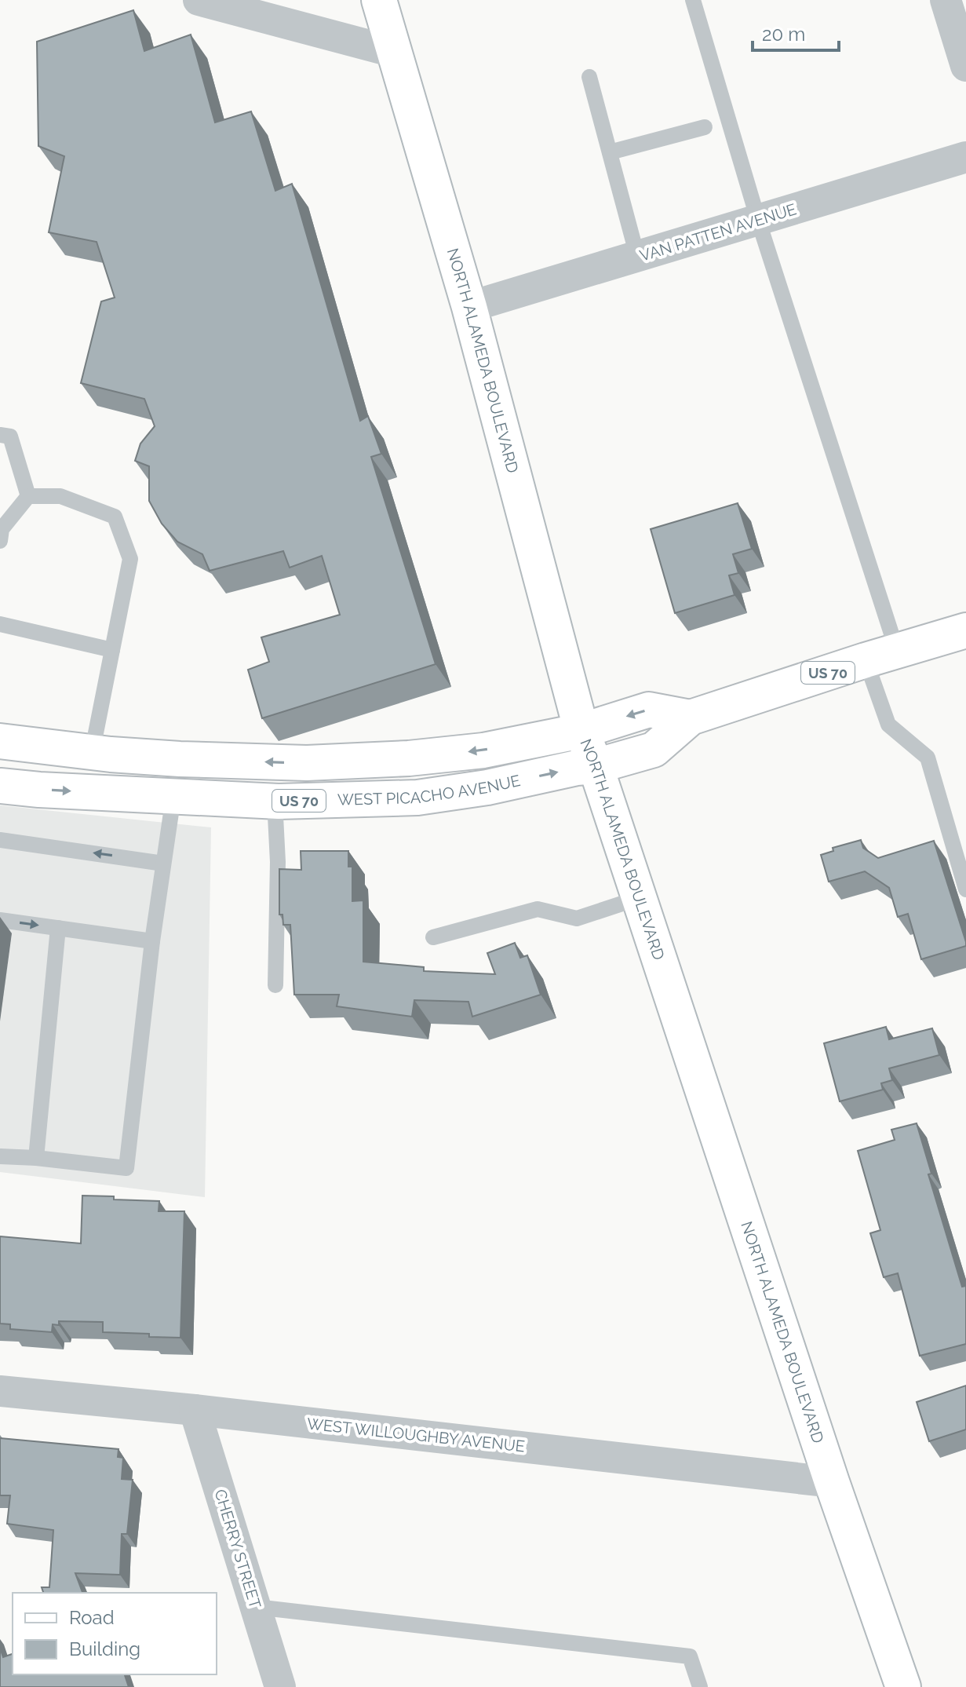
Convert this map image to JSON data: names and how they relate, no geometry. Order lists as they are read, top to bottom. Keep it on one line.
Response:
{"streets":{"main road":["NORTH ALAMEDA BOULEVARD","US 70","WEST PICACHO AVENUE"],"street":["VAN PATTEN AVENUE","WEST WILLOUGHBY AVENUE","CHERRY STREET"]},"crossings":[["VAN PATTEN AVENUE","NORTH ALAMEDA BOULEVARD"],["NORTH ALAMEDA BOULEVARD","WEST PICACHO AVENUE"],["NORTH ALAMEDA BOULEVARD","WEST WILLOUGHBY AVENUE"],["WEST WILLOUGHBY AVENUE","CHERRY STREET"]],"legend":["Road","Building"],"scale_bar":"20 m"}
